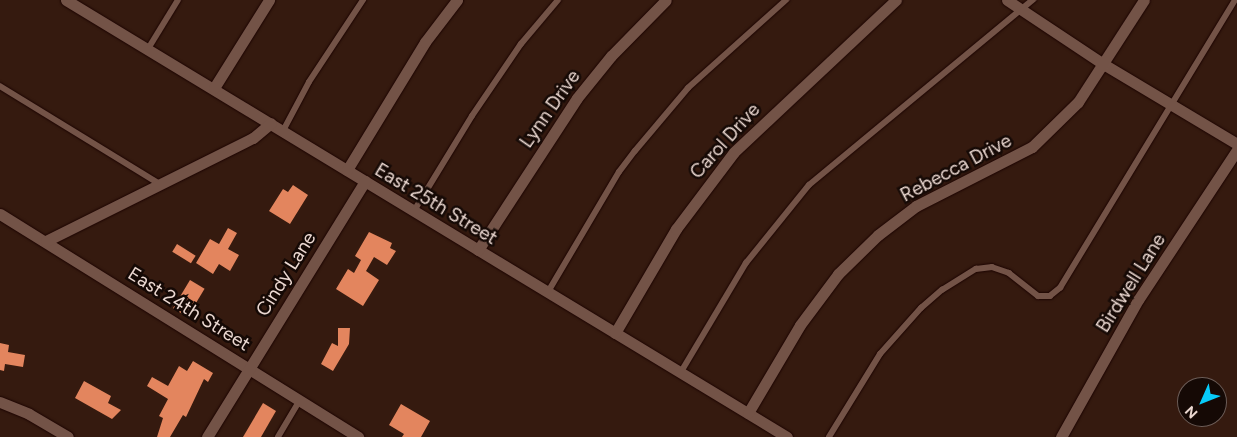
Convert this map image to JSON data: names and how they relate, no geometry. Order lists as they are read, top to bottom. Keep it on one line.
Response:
{"streets":{"street":["Lynn Drive","Carol Drive","Rebecca Drive","East 25th Street","Cindy Lane","Birdwell Lane","East 24th Street"]},"crossings":[["Lynn Drive","East 25th Street"],["Carol Drive","East 25th Street"],["Rebecca Drive","East 25th Street"],["East 25th Street","Cindy Lane"],["Cindy Lane","East 24th Street"]],"north":"bottom left"}
